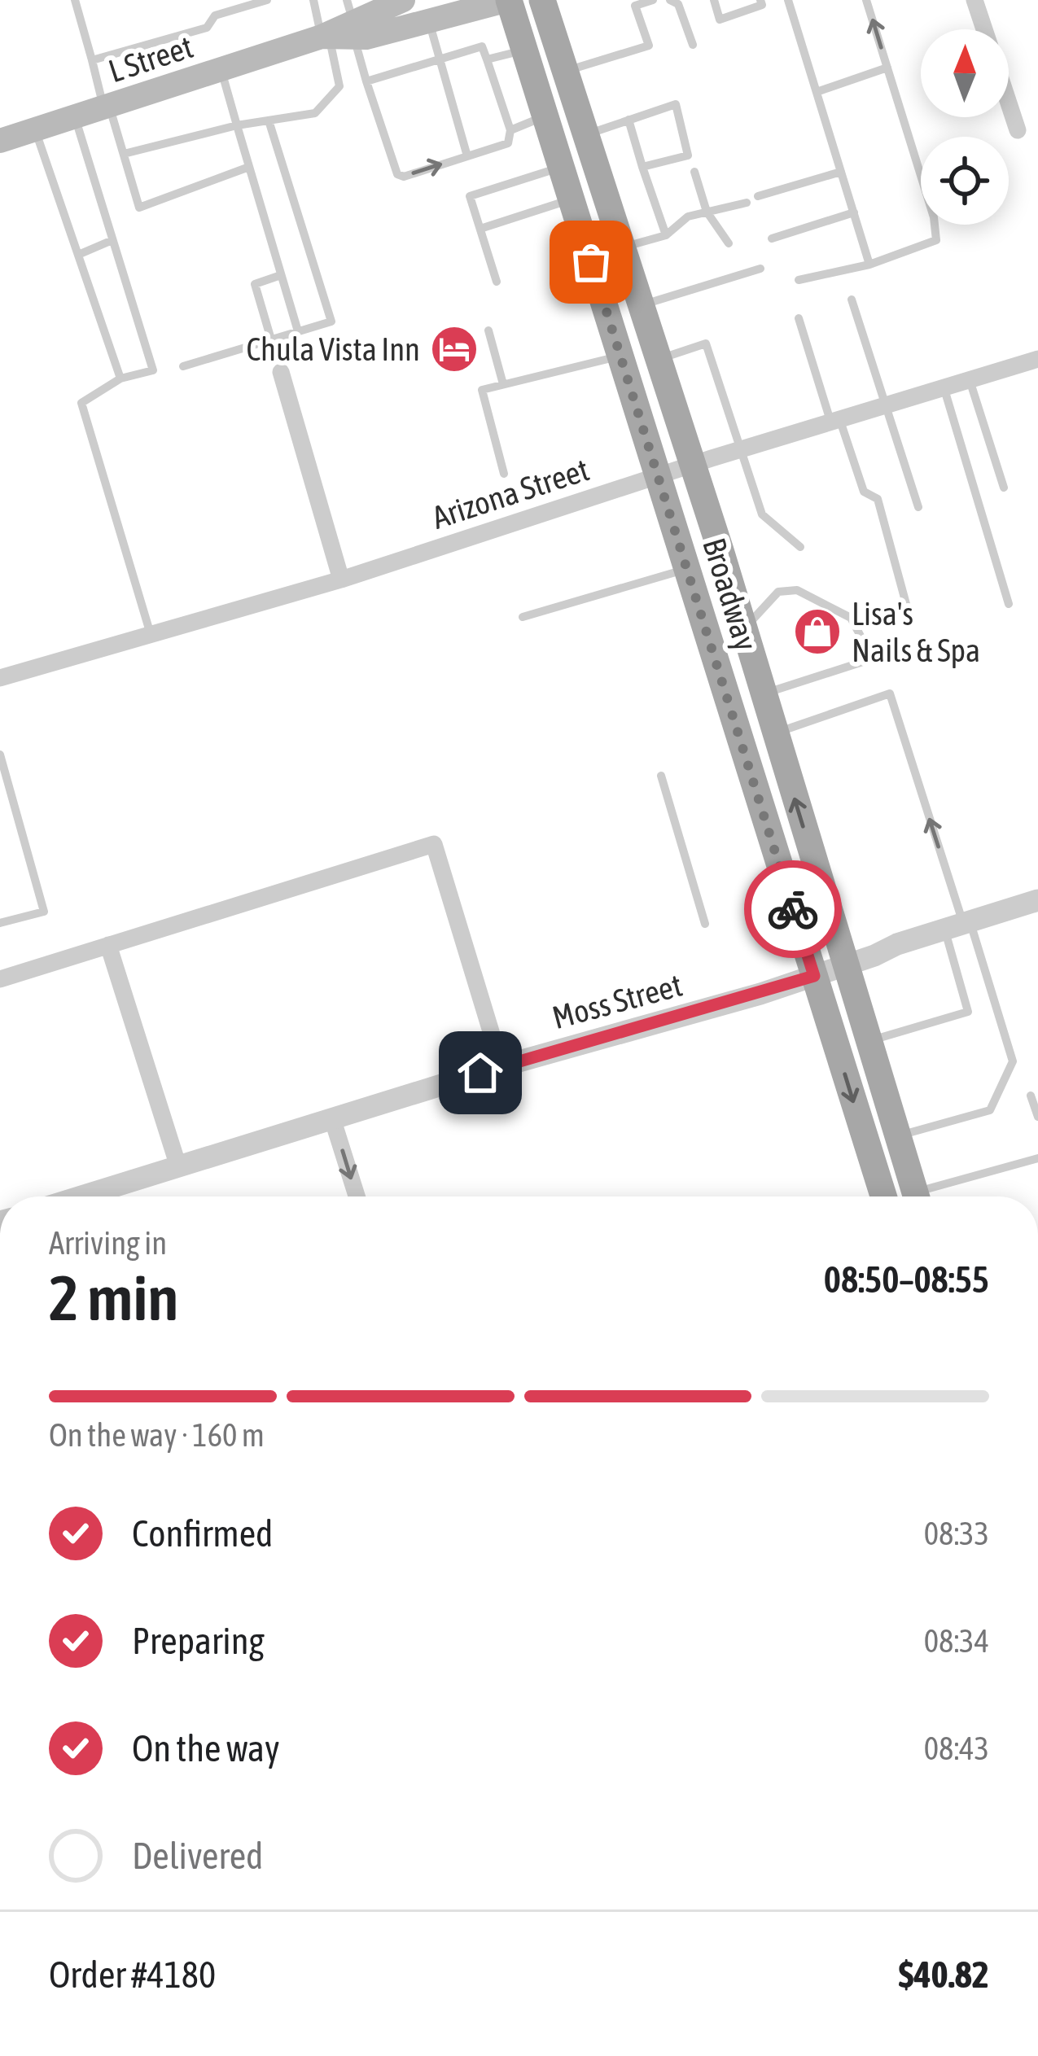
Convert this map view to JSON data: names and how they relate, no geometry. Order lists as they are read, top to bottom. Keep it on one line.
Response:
{"streets":{"main road":["L Street","Broadway"],"street":["Arizona Street","Moss Street"]},"crossings":[["L Street","Broadway"],["Arizona Street","Broadway"],["Broadway","Moss Street"]],"places":{"hotel":["Chula Vista Inn"],"shop":["Lisa's Nails & Spa"]},"north":"top","page":{"heading":["2 min","Arriving in","08:50–08:55"],"panel":["Order #4180","$40.82"],"bar":"On the way · 160 m","list":[["Confirmed","08:33"],["Preparing","08:34"],["On the way","08:43"],"Delivered"]}}
